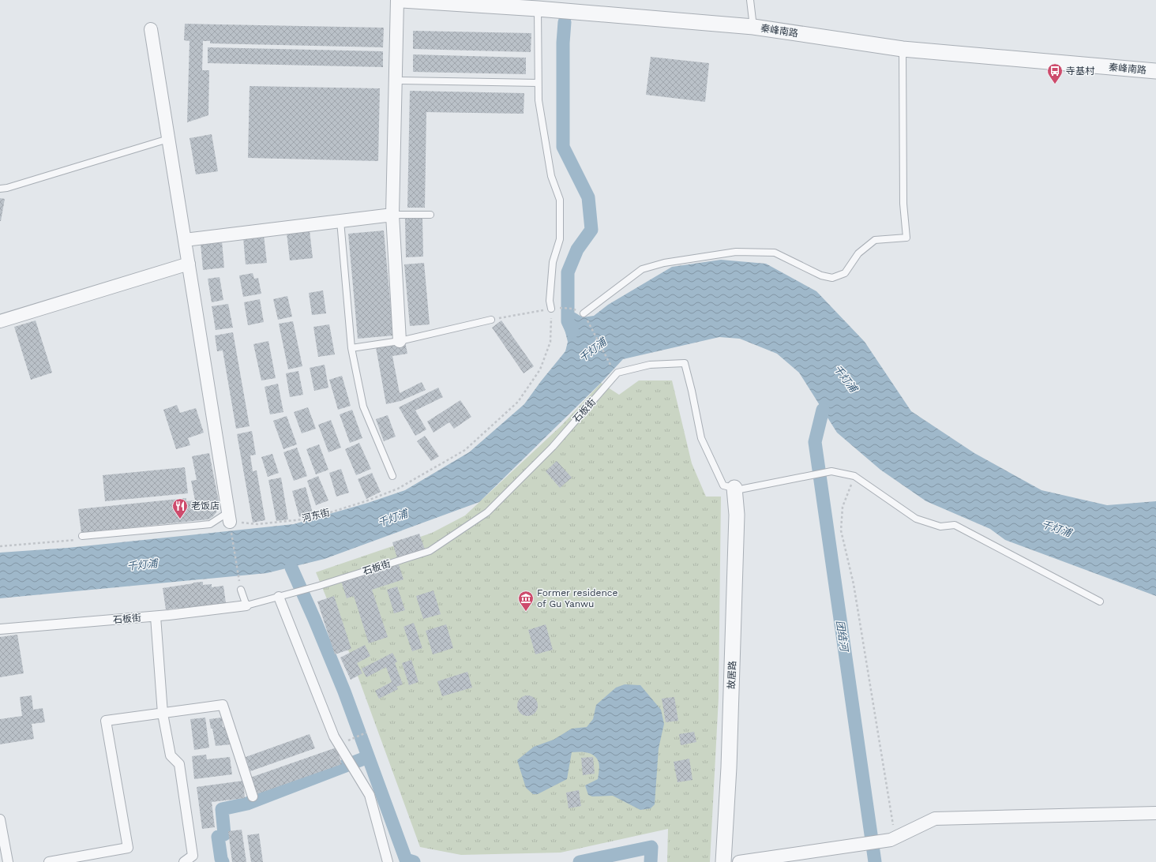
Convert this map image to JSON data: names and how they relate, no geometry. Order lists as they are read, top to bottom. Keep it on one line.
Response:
{"streets":{"street":["秦峰南路","石板街","故居路"],"path":["河东街"]},"water":["千灯浦","团结河"],"places":{"bus stop":["寺基村"],"restaurant":["老饭店"],"museum":["Former residence of Gu Yanwu"]}}
